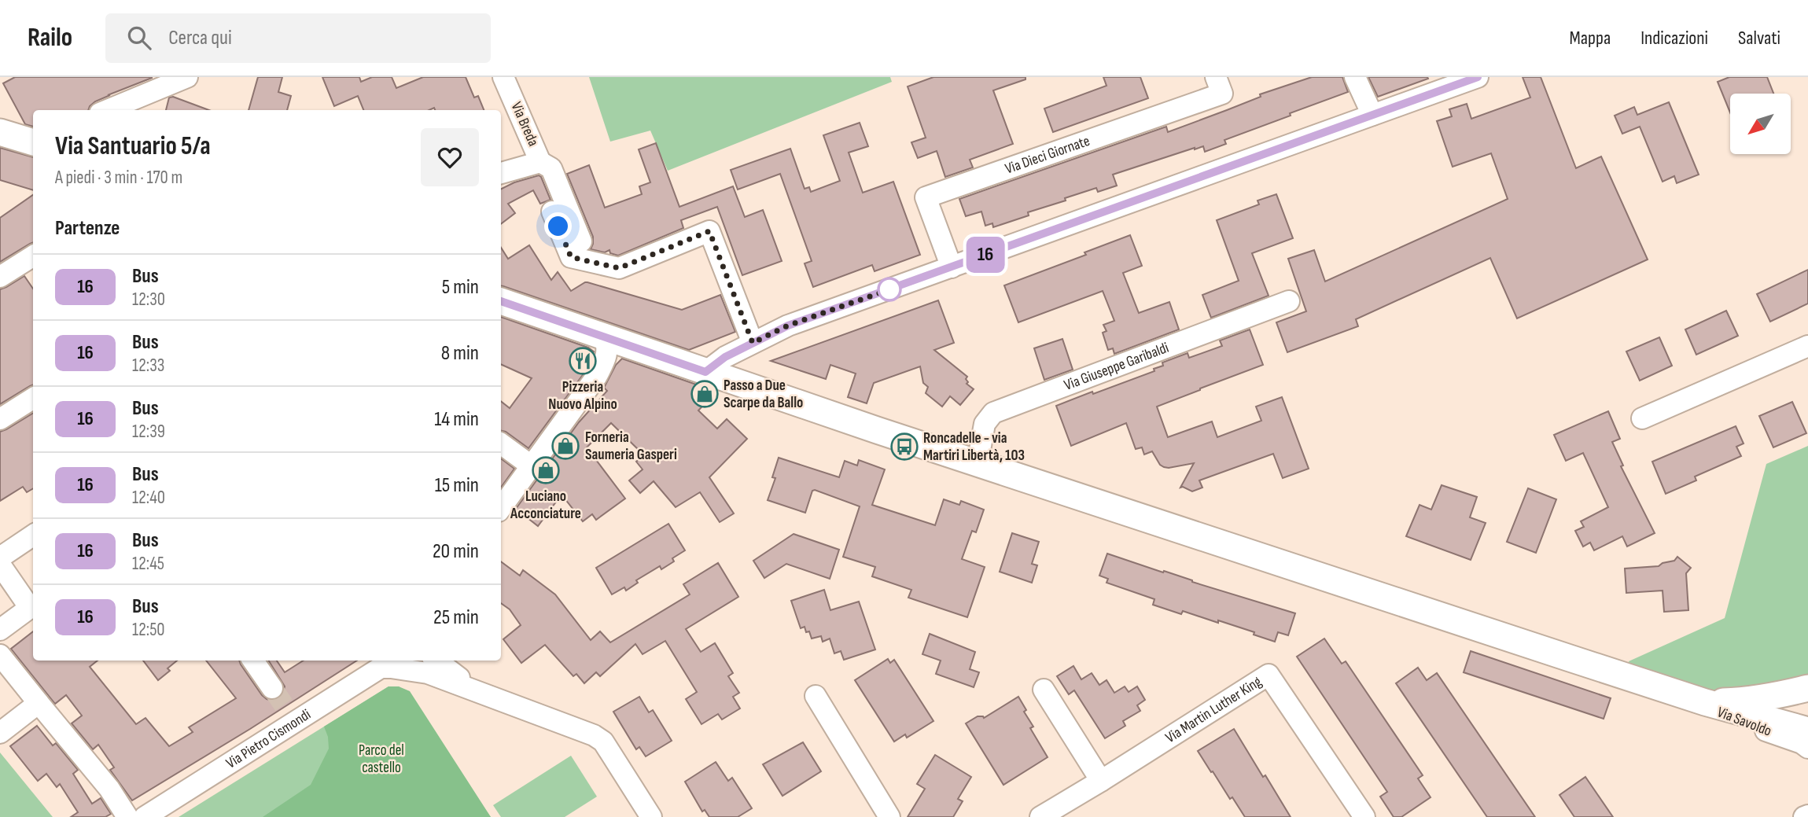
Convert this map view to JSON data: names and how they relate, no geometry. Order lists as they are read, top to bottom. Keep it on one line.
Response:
{"streets":{"street":["Via Breda","Via Dieci Giornate","Via Giuseppe Garibaldi","Via Martin Luther King","Via Savoldo","Via Pietro Cismondi"]},"parks":["Parco del castello"],"places":{"restaurant":["Pizzeria Nuovo Alpino"],"shop":["Passo a Due Scarpe da Ballo","Forneria Saumeria Gasperi","Luciano Acconciature"],"bus stop":["Roncadelle - via Martiri Libertà, 103"]},"lines":["bus line 16"],"north":"bottom left","page":{"header":"Railo","search":"Cerca qui","nav":["Mappa","Indicazioni","Salvati"],"on_map":"16","heading":[["Via Santuario 5/a","A piedi · 3 min · 170 m"],"Partenze"],"list":[{"mark":"16","name":"Bus","note":"12:30","value":"5 min"},{"mark":"16","name":"Bus","note":"12:33","value":"8 min"},{"mark":"16","name":"Bus","note":"12:39","value":"14 min"},{"mark":"16","name":"Bus","note":"12:40","value":"15 min"},{"mark":"16","name":"Bus","note":"12:45","value":"20 min"},{"mark":"16","name":"Bus","note":"12:50","value":"25 min"}]}}
